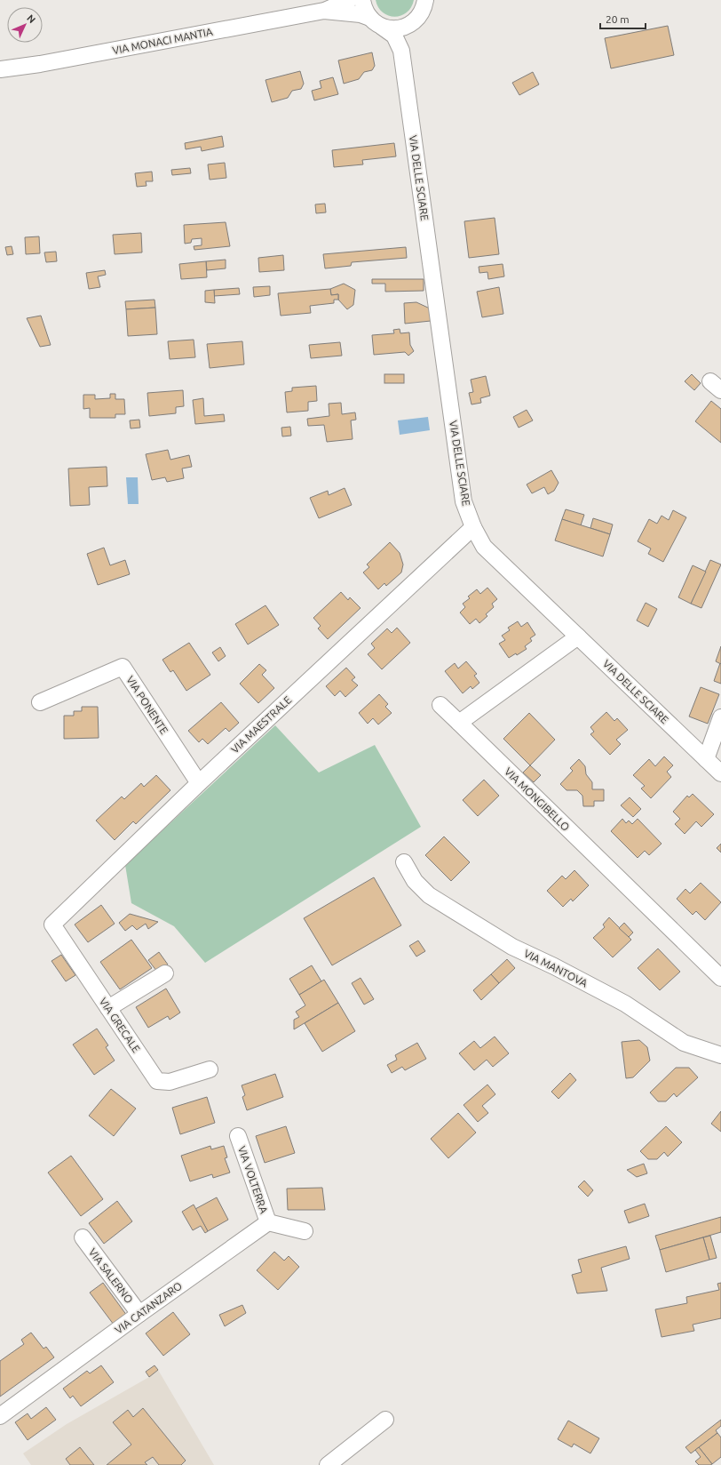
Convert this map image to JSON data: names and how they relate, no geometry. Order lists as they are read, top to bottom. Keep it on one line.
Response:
{"streets":{"street":["VIA MONACI MANTIA","VIA DELLE SCIARE","VIA PONENTE","VIA MAESTRALE","VIA MONGIBELLO","VIA MANTOVA","VIA GRECALE","VIA VOLTERRA","VIA SALERNO","VIA CATANZARO"]},"crossings":[["VIA MONACI MANTIA","VIA DELLE SCIARE"],["VIA DELLE SCIARE","VIA MAESTRALE"],["VIA PONENTE","VIA MAESTRALE"],["VIA MAESTRALE","VIA GRECALE"],["VIA VOLTERRA","VIA CATANZARO"],["VIA SALERNO","VIA CATANZARO"]],"scale_bar":"20 m","north":"top right"}
